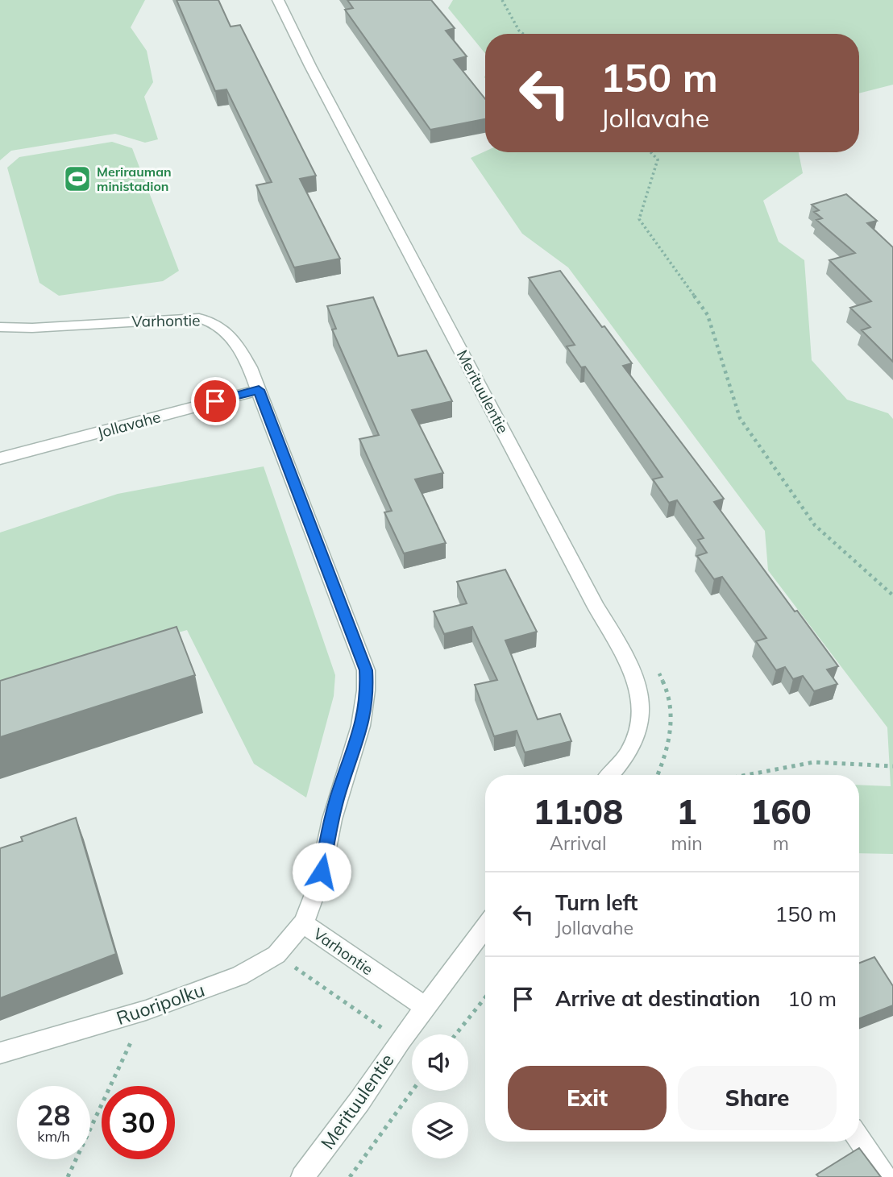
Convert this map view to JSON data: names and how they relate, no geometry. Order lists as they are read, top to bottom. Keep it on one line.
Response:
{"streets":{"street":["Varhontie","Merituulentie","Jollavahe","Ruoripolku"]},"crossings":[["Varhontie","Merituulentie"],["Varhontie","Jollavahe"],["Varhontie","Ruoripolku"]],"places":{"sports":["Merirauman ministadion"]},"page":{"turn":["150 m","Jollavahe"],"eta":["11:08","Arrival","1","min","160","m"],"list":[{"name":"Turn left","note":"Jollavahe","value":"150 m"},{"name":"Arrive at destination","value":"10 m"}],"buttons":["Exit","Share"],"speed":"28 km/h","limit":"30"}}
